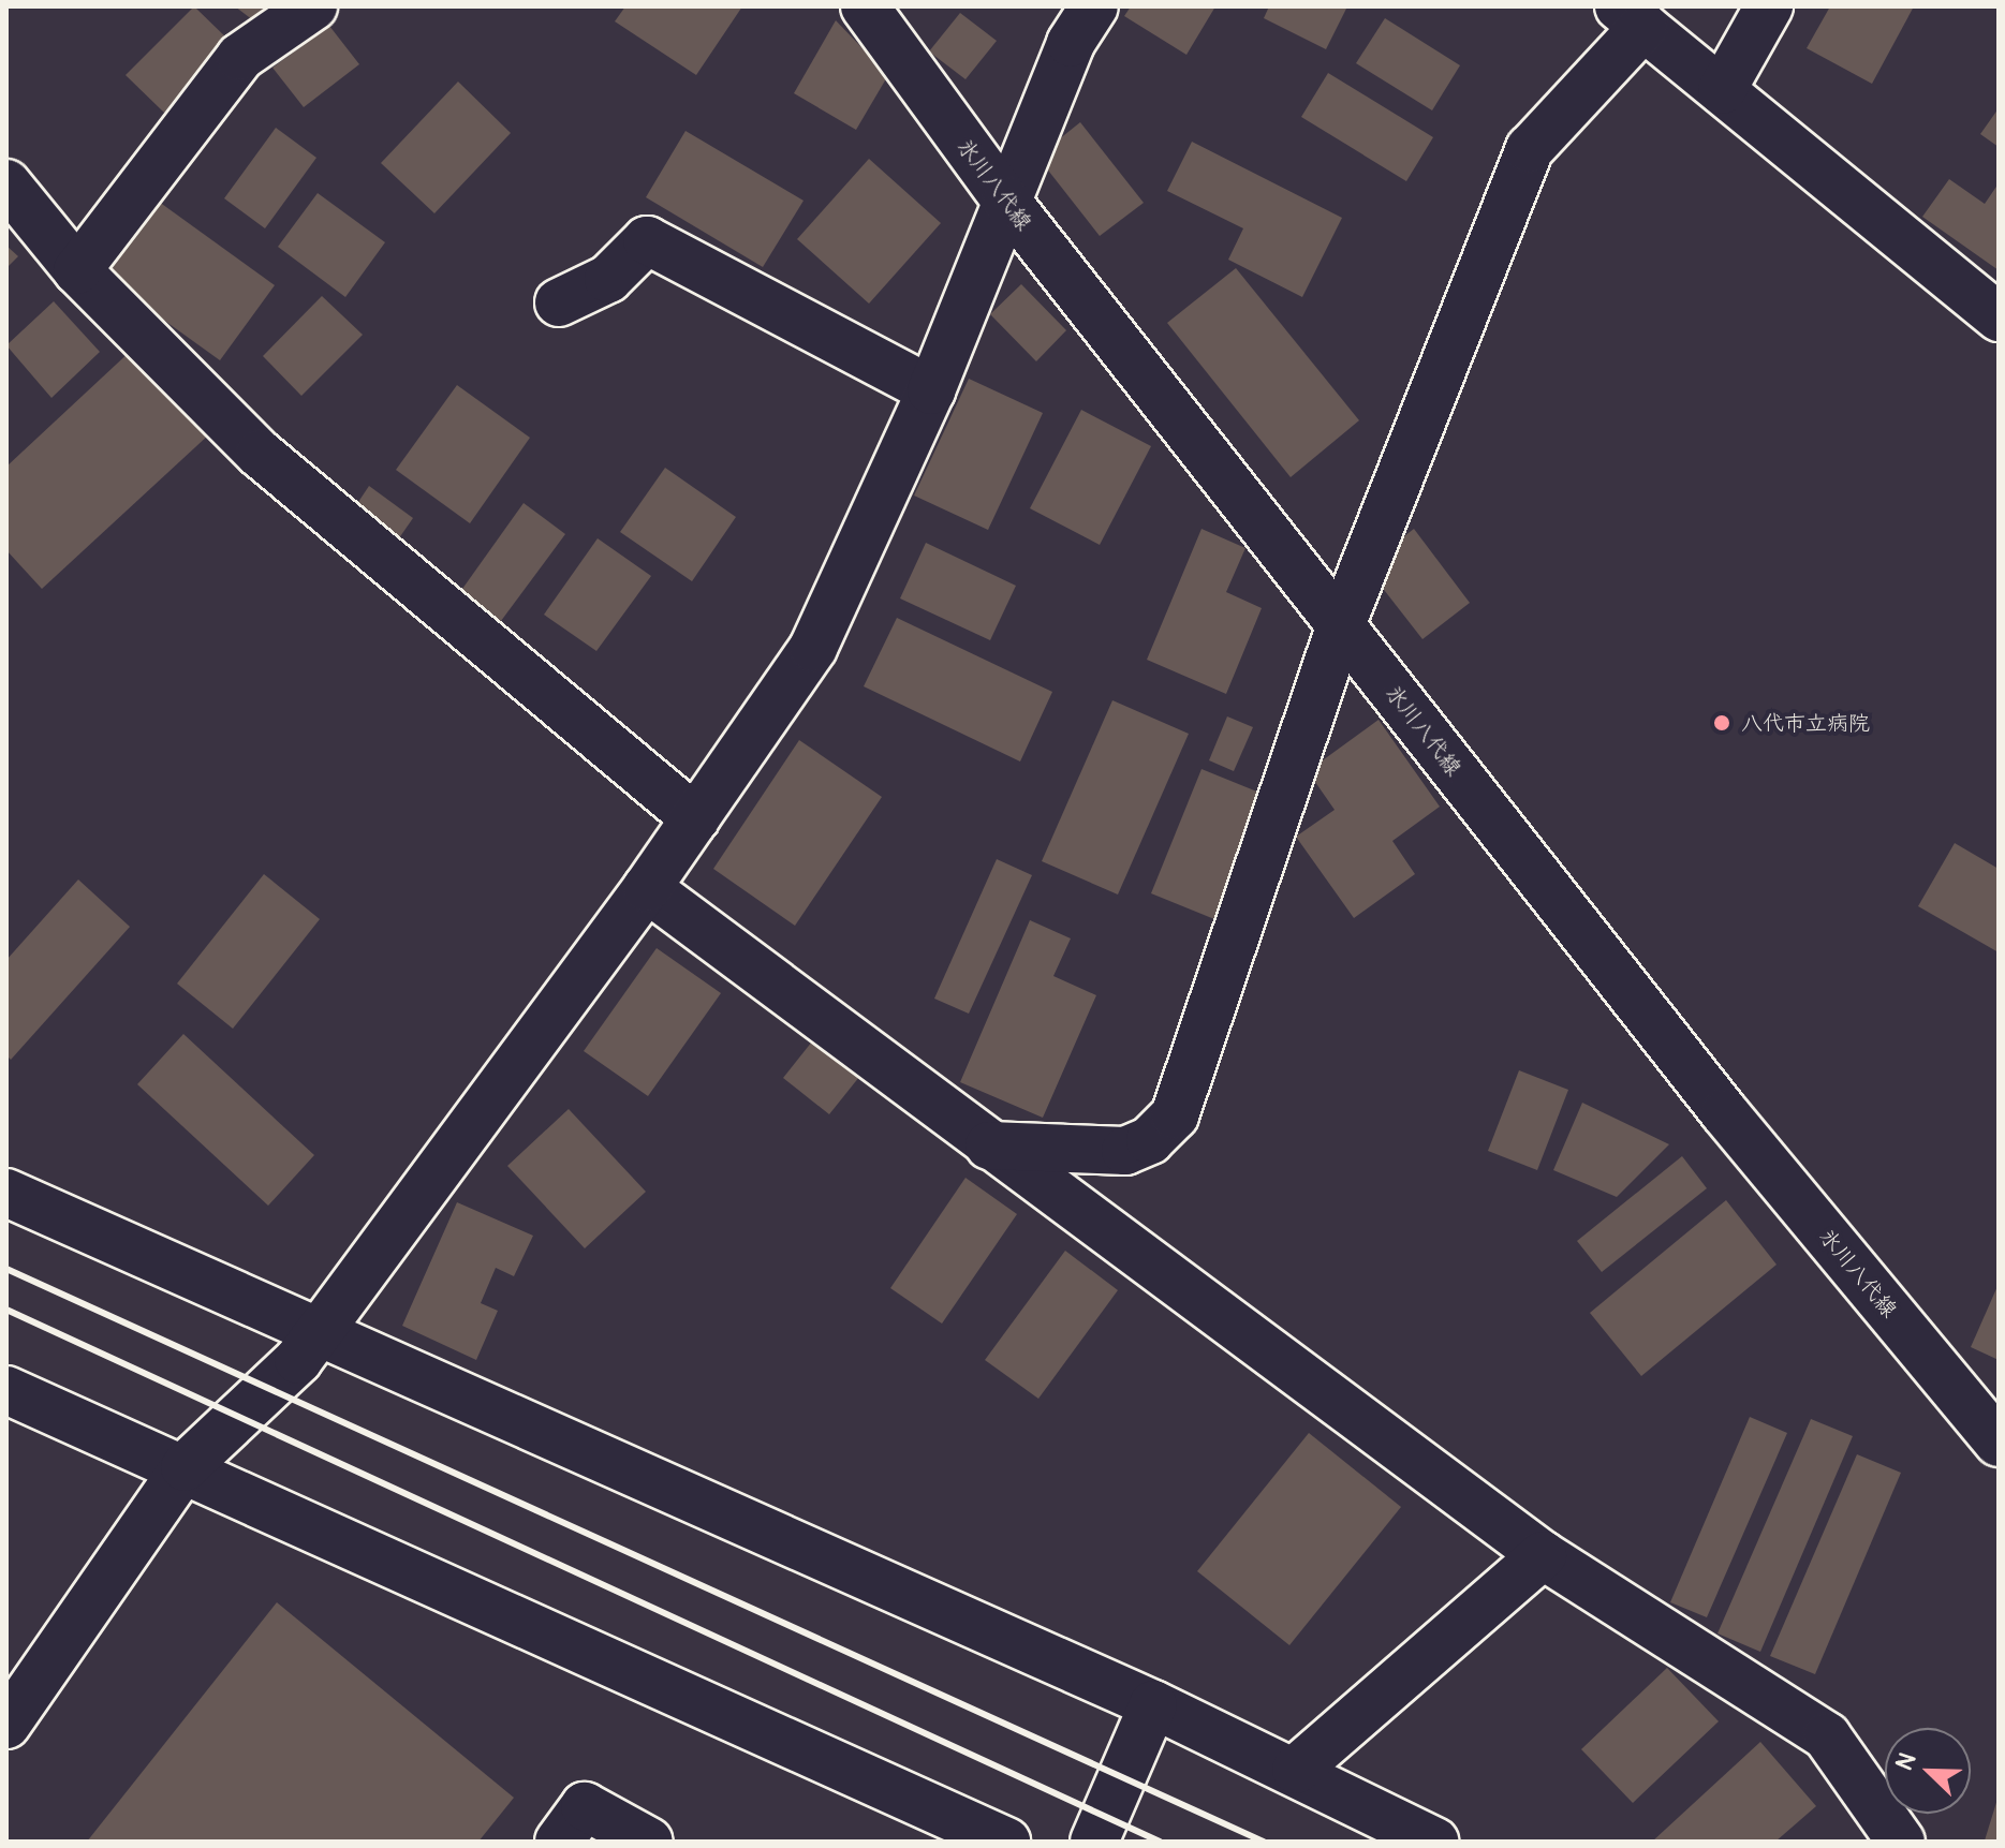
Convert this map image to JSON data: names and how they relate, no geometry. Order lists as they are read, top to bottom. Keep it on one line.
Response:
{"streets":{"street":["氷川八代線"]},"places":["八代市立病院"],"north":"top left"}
